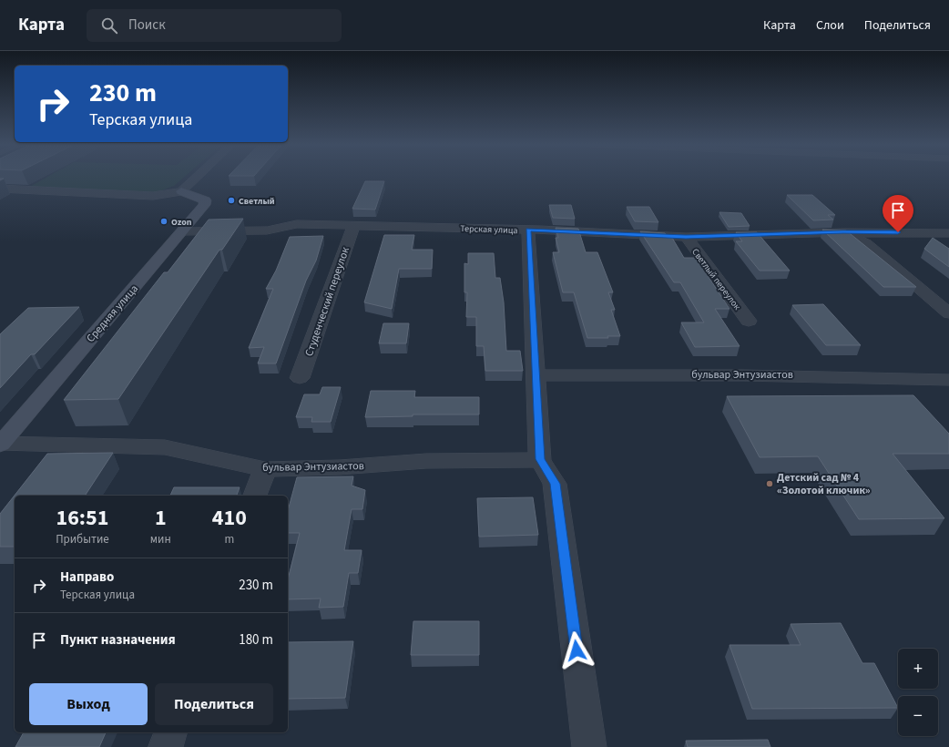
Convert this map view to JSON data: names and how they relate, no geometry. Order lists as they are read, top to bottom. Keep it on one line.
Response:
{"streets":{"street":["Терская улица","Светлый переулок","Студенческий переулок","Средняя улица","бульвар Энтузиастов"]},"crossings":[["Терская улица","Светлый переулок"],["Терская улица","Студенческий переулок"],["Терская улица","Средняя улица"],["Средняя улица","бульвар Энтузиастов"]],"places":["Светлый","Ozon","Детский сад № 4 «Золотой ключик»"],"page":{"header":"Карта","search":"Поиск","nav":["Карта","Слои","Поделиться"],"turn":["230 m","Терская улица"],"eta":["16:51","Прибытие","1","мин","410","m"],"list":[{"name":"Направо","note":"Терская улица","value":"230 m"},{"name":"Пункт назначения","value":"180 m"}],"map_buttons":["+","−"],"buttons":["Выход","Поделиться"]}}
